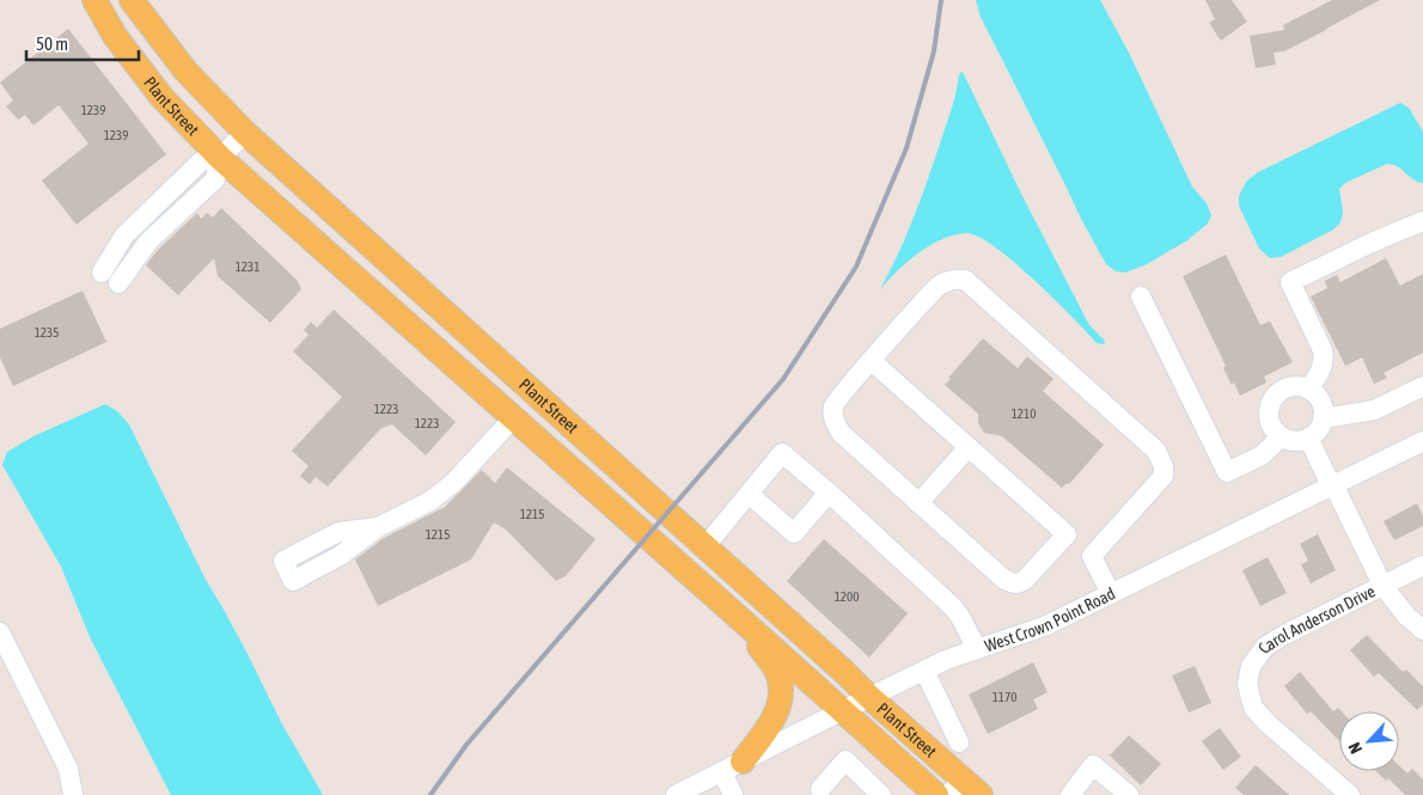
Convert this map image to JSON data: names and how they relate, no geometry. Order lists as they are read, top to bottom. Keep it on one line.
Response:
{"streets":{"main road":["Plant Street"],"street":["West Crown Point Road","Carol Anderson Drive"]},"crossings":[["Plant Street","West Crown Point Road"]],"house_numbers":["1239","1239","1231","1235","1223","1210","1223","1215","1215","1200","1170"],"scale_bar":"50 m","north":"bottom left"}
